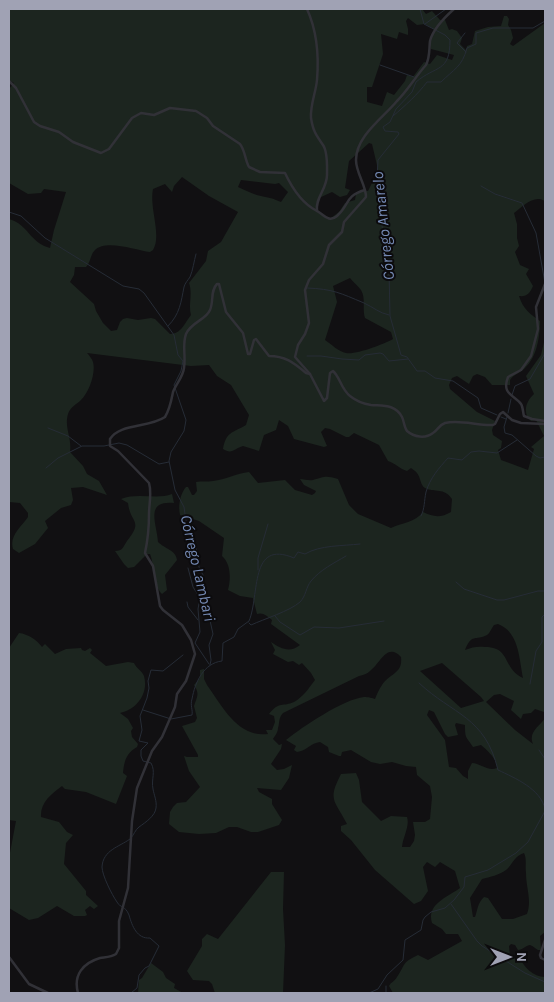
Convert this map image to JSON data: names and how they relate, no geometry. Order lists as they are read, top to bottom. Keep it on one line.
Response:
{"water":["Córrego Amarelo","Córrego Lambari"],"north":"right"}
